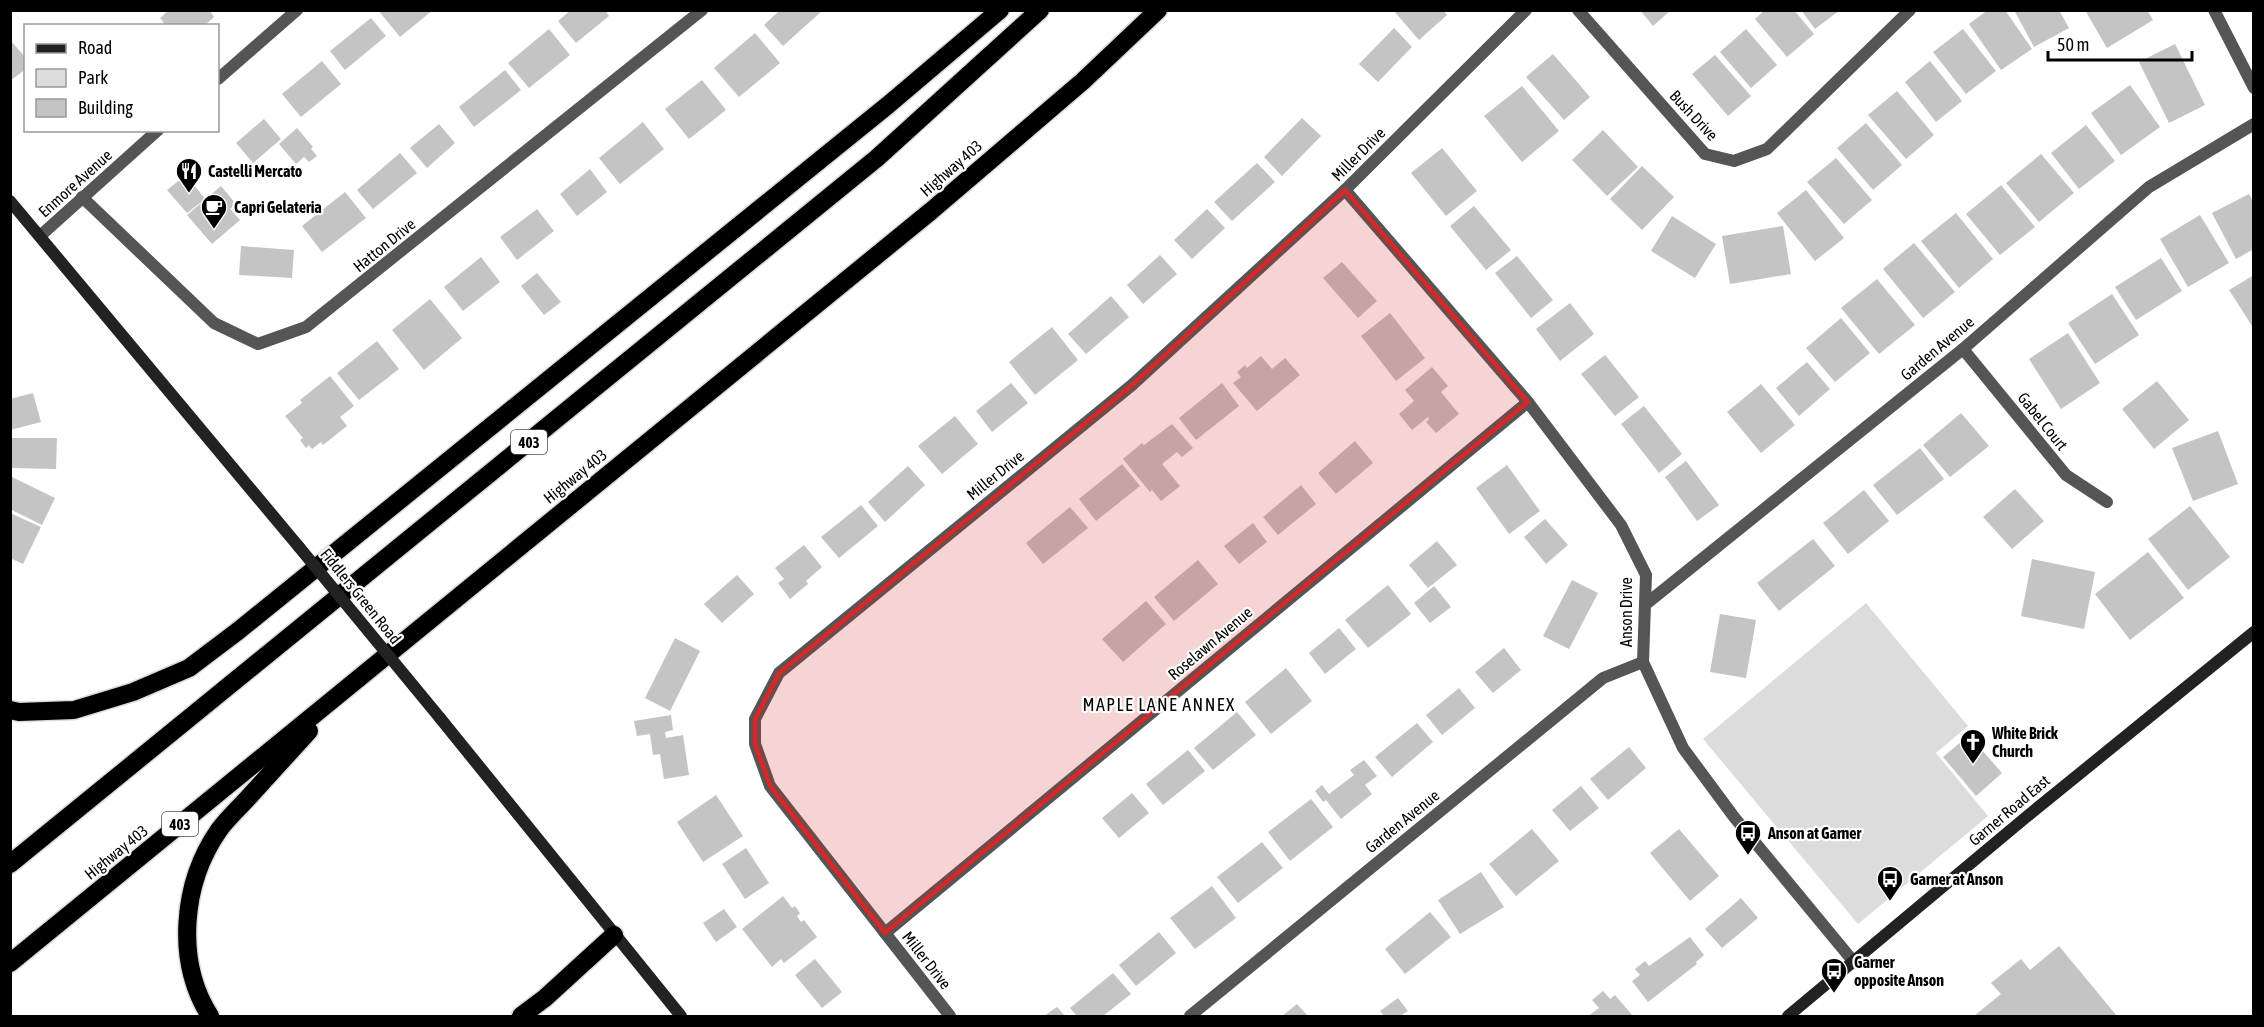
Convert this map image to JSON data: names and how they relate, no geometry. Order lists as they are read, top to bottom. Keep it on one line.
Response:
{"streets":{"highway":["Highway 403","403"],"main road":["Fiddlers Green Road","Garner Road East"],"street":["Bush Drive","Miller Drive","Enmore Avenue","Hatton Drive","Garden Avenue","Gabel Court","Anson Drive","Roselawn Avenue"]},"crossings":[["Miller Drive","Anson Drive"],["Miller Drive","Roselawn Avenue"],["Enmore Avenue","Hatton Drive"],["Enmore Avenue","Fiddlers Green Road"],["Garden Avenue","Gabel Court"],["Garden Avenue","Anson Drive"],["Anson Drive","Roselawn Avenue"],["Anson Drive","Garner Road East"]],"districts":["MAPLE LANE ANNEX"],"places":{"restaurant":["Castelli Mercato"],"cafe":["Capri Gelateria"],"church":["White Brick Church"],"bus stop":["Anson at Garner","Garner at Anson","Garner opposite Anson"]},"legend":["Road","Park","Building"],"scale_bar":"50 m"}
